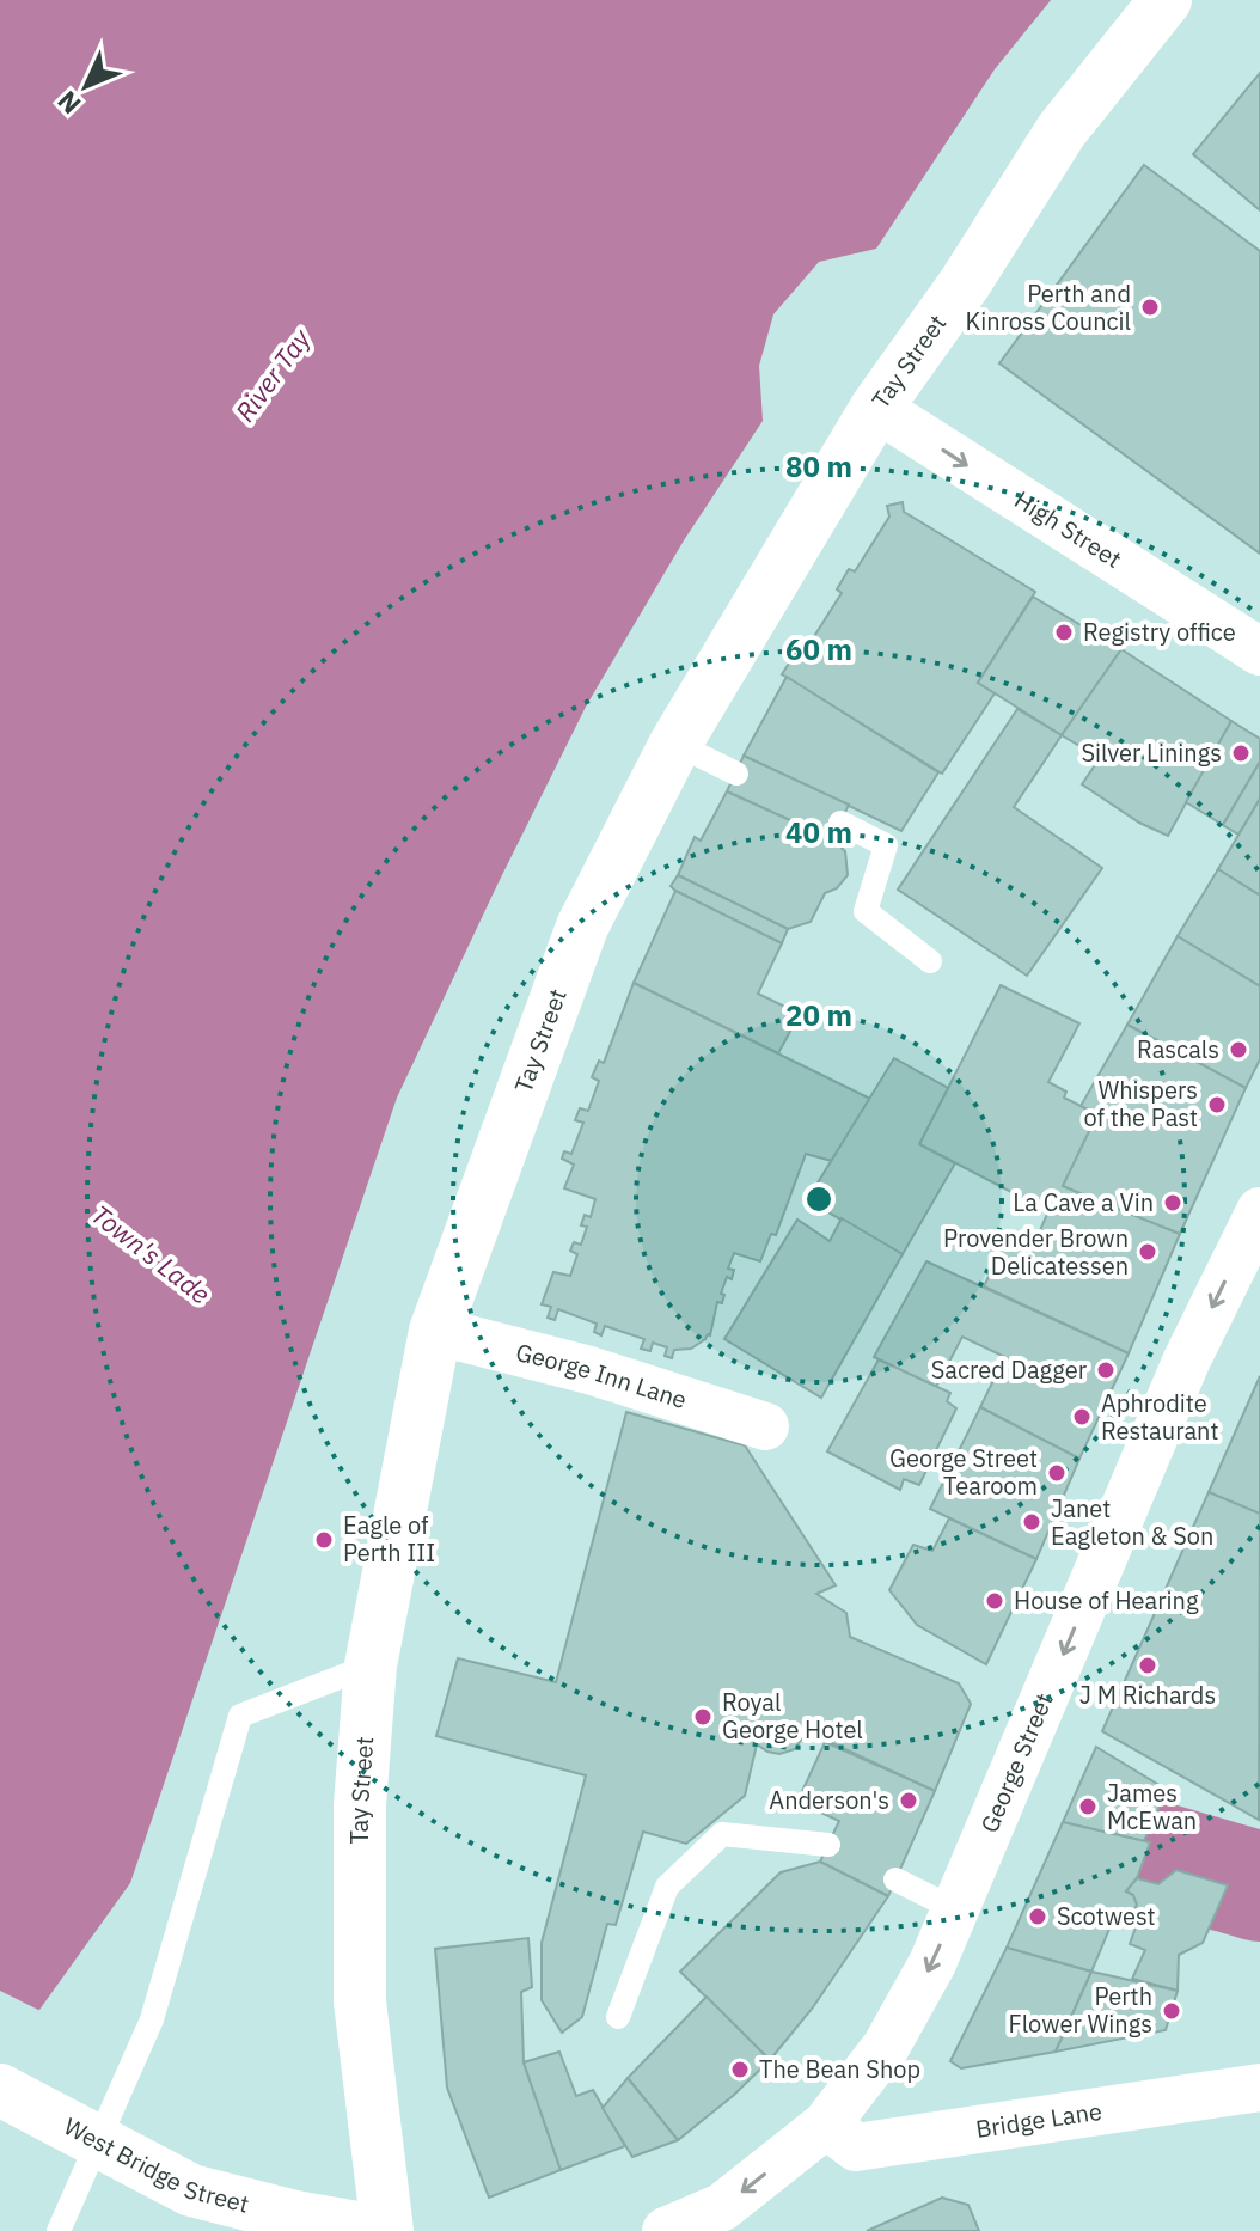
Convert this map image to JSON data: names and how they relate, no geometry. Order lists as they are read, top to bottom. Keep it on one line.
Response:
{"streets":{"main road":["Tay Street","West Bridge Street"],"street":["High Street","George Inn Lane","George Street","Bridge Lane"]},"crossings":[["Tay Street","High Street"],["Tay Street","George Inn Lane"],["George Street","Bridge Lane"]],"one_way":["High Street","George Street"],"water":["River Tay","Town's Lade"],"places":["Perth and Kinross Council","Registry office","Silver Linings","Rascals","Whispers of the Past","La Cave a Vin","Provender Brown Delicatessen","Sacred Dagger","Aphrodite Restaurant","George Street Tearoom","Janet Eagleton & Son","Eagle of Perth III","House of Hearing","J M Richards","Royal George Hotel","Anderson's","James McEwan","Scotwest","Perth Flower Wings","The Bean Shop"],"north":"bottom left","rings":["80 m","60 m","40 m","20 m"]}
